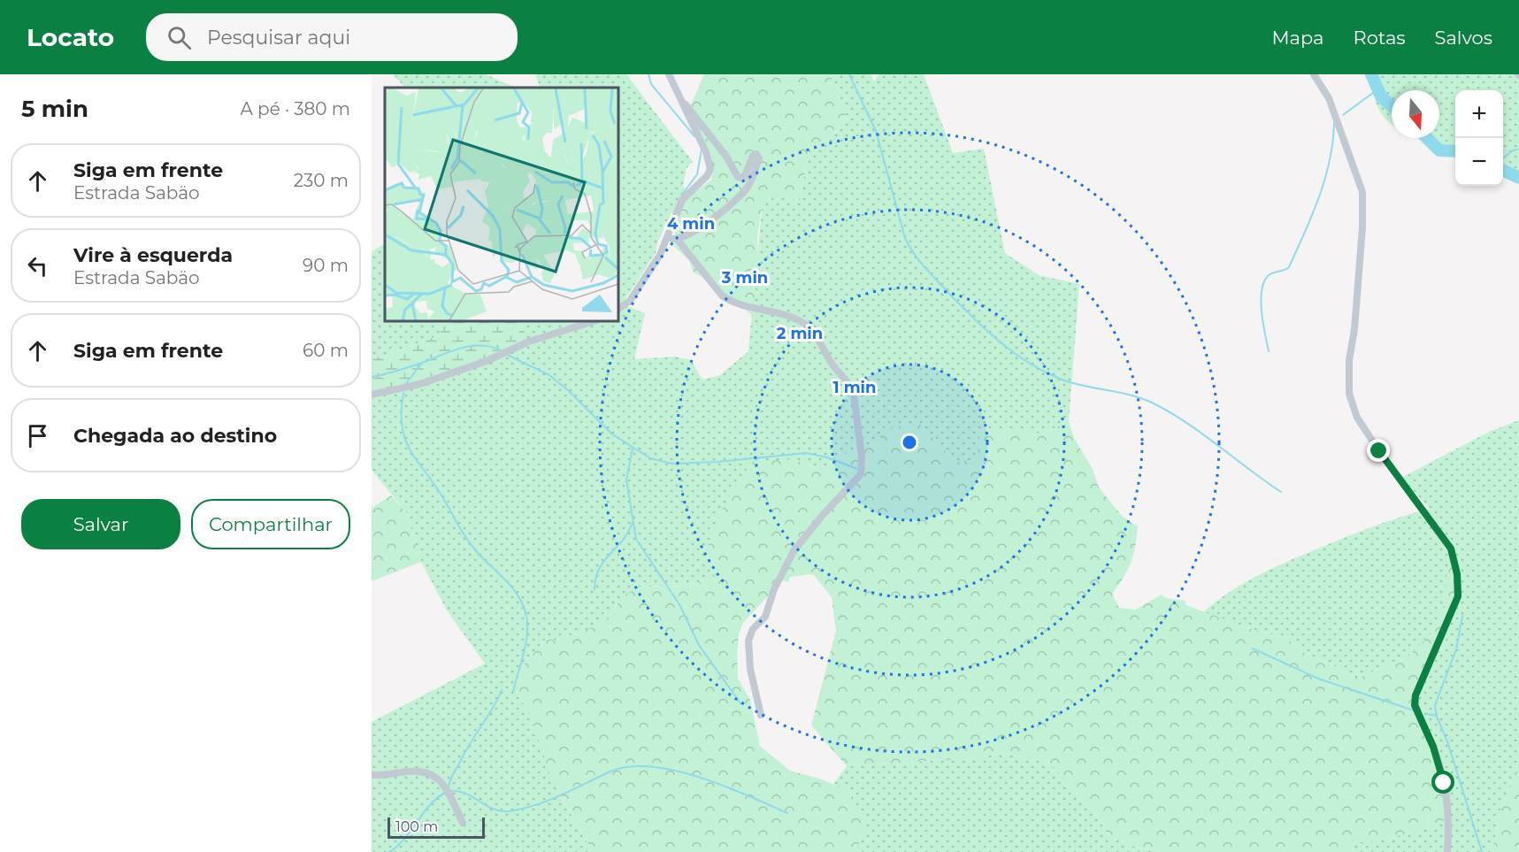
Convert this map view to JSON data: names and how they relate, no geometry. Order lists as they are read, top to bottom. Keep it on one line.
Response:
{"scale_bar":"100 m","north":"bottom","page":{"header":"Locato","search":"Pesquisar aqui","nav":["Mapa","Rotas","Salvos"],"heading":["5 min","A pé · 380 m"],"map_buttons":["+","−"],"list":[["Siga em frente","Estrada Sabäo","230 m"],["Vire à esquerda","Estrada Sabäo","90 m"],["Siga em frente","60 m"],"Chegada ao destino"],"buttons":["Salvar","Compartilhar"],"scale":"100 m"},"rings":["4 min","3 min","2 min","1 min"]}
